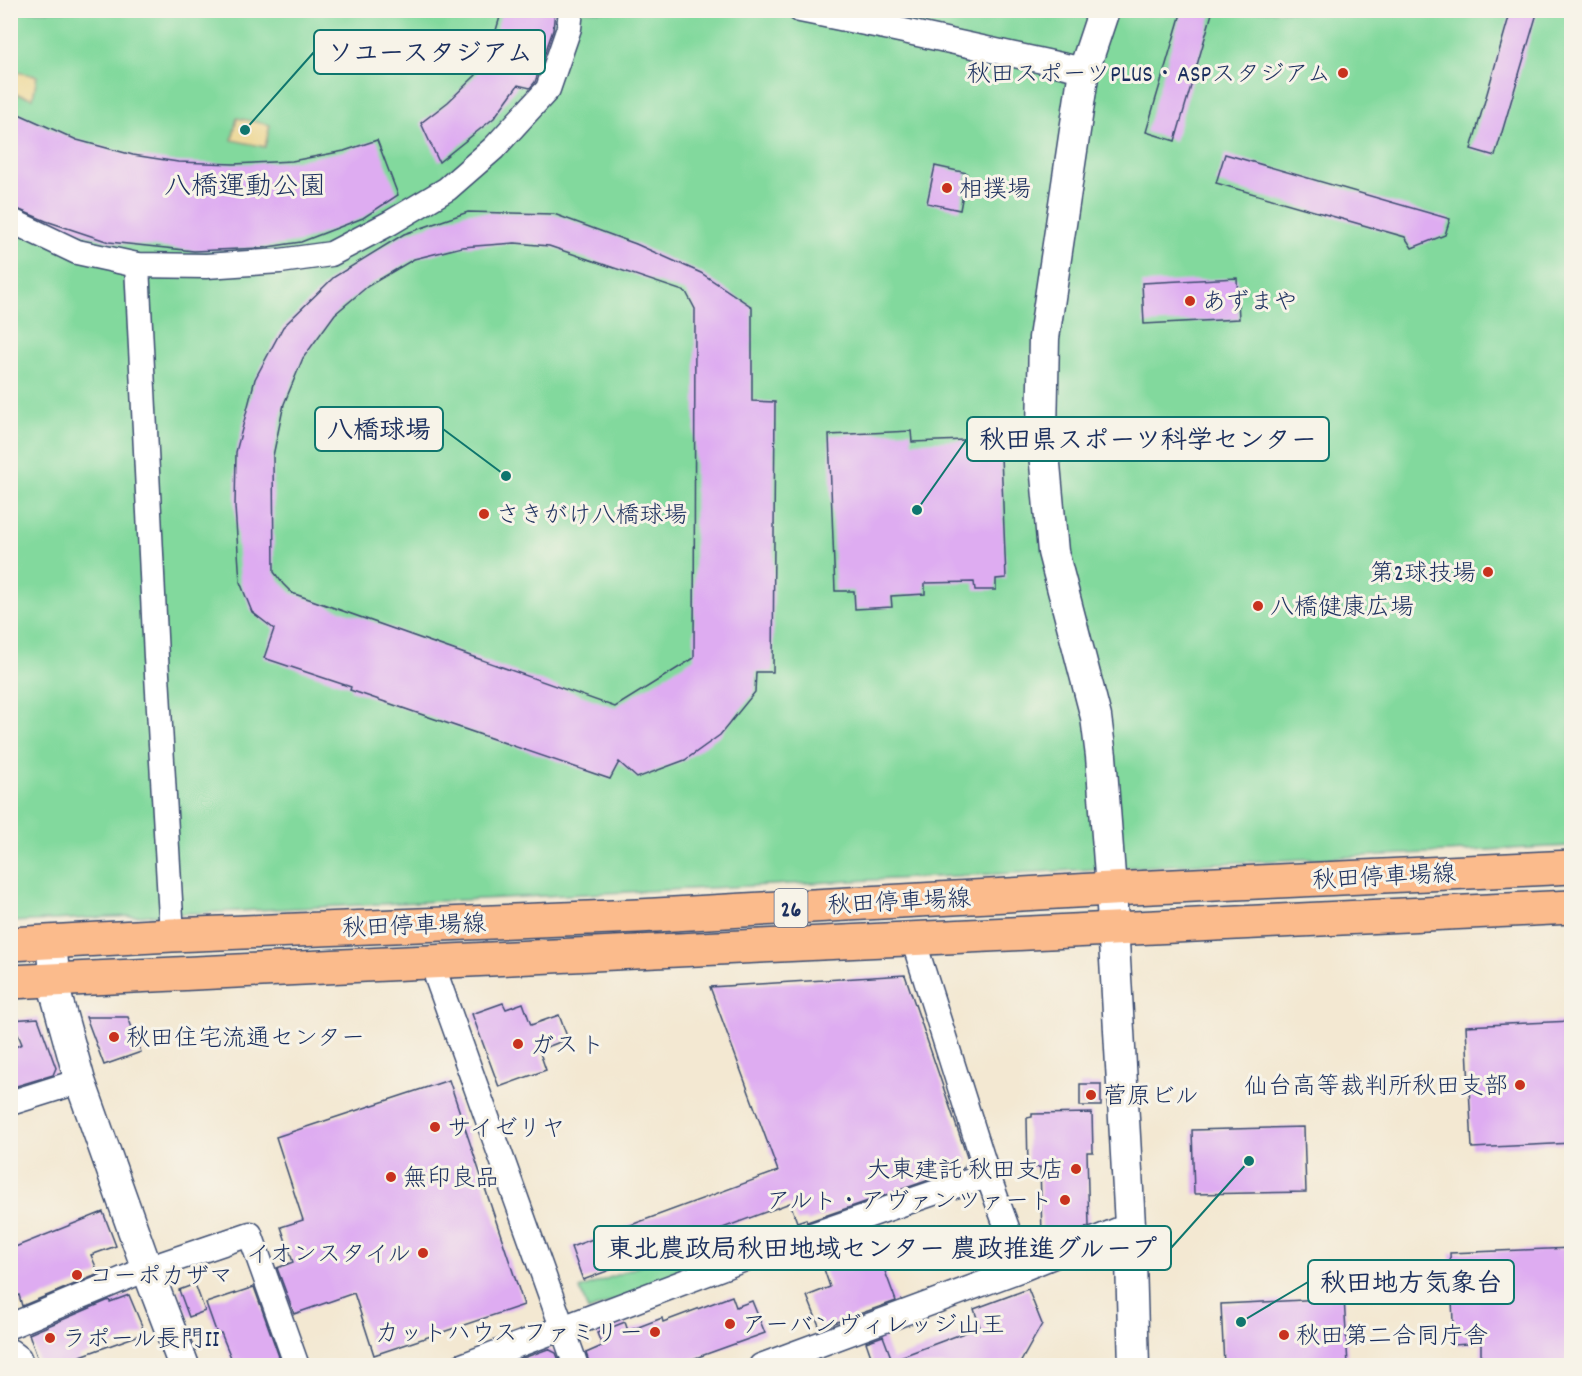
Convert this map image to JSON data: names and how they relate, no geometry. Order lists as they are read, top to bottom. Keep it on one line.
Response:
{"streets":{"main road":["秋田停車場線","26"]},"districts":["八橋運動公園"],"places":["秋田スポーツPLUS・ASPスタジアム","ソユースタジアム","相撲場","あずまや","八橋球場","秋田県スポーツ科学センター","さきがけ八橋球場","第2球技場","八橋健康広場","秋田住宅流通センター","ガスト","仙台高等裁判所秋田支部","菅原ビル","サイゼリヤ","東北農政局秋田地域センター 農政推進グループ","大東建託 秋田支店","無印良品","アルト・アヴァンツァート","イオンスタイル","コーポカザマ","秋田地方気象台","アーバンヴィレッジ山王","カットハウス ファミリー","秋田第二合同庁舎","ラポール長門II"]}
